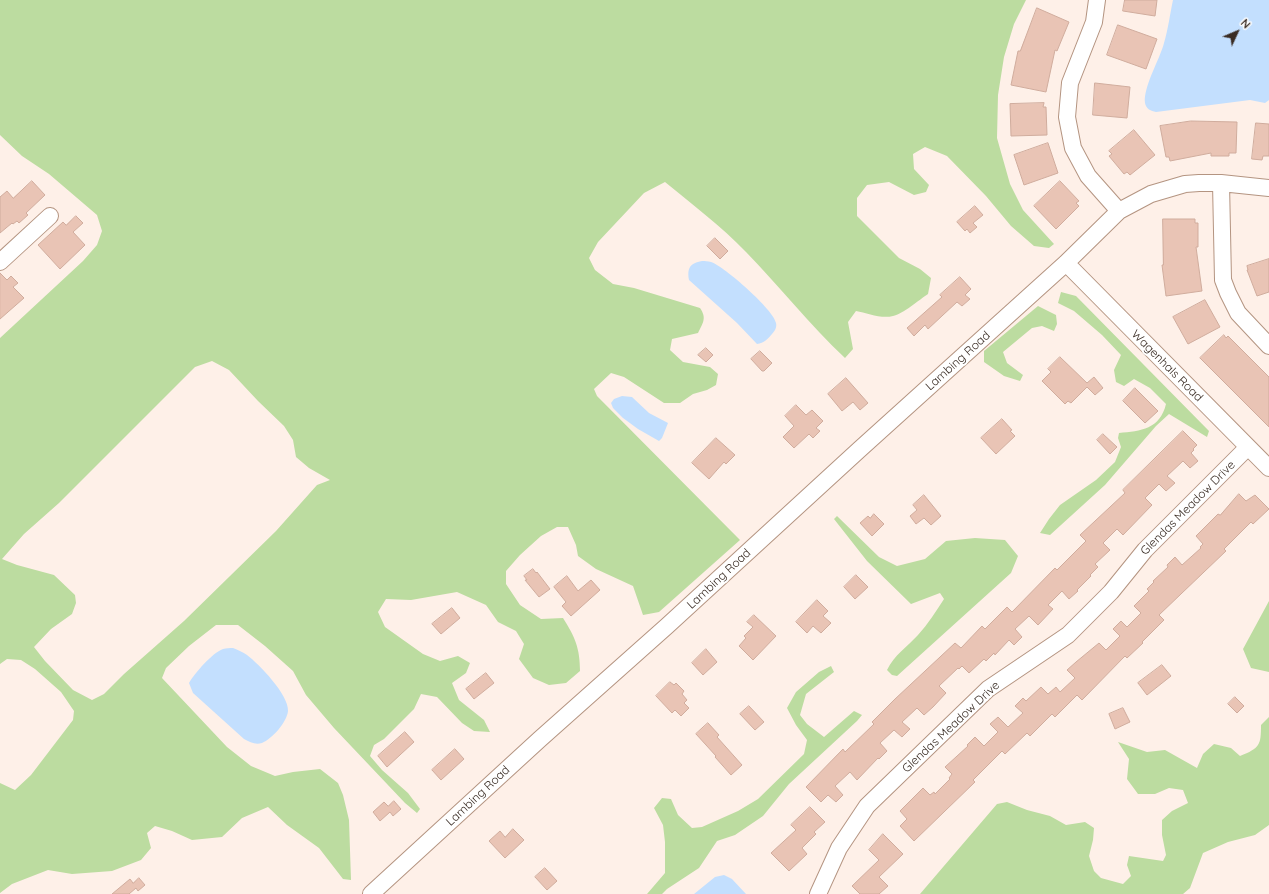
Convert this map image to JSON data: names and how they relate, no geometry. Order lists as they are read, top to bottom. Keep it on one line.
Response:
{"streets":{"street":["Lambing Road","Wagenhals Road","Glendas Meadow Drive"]},"crossings":[["Lambing Road","Wagenhals Road"],["Wagenhals Road","Glendas Meadow Drive"]],"north":"top right"}
